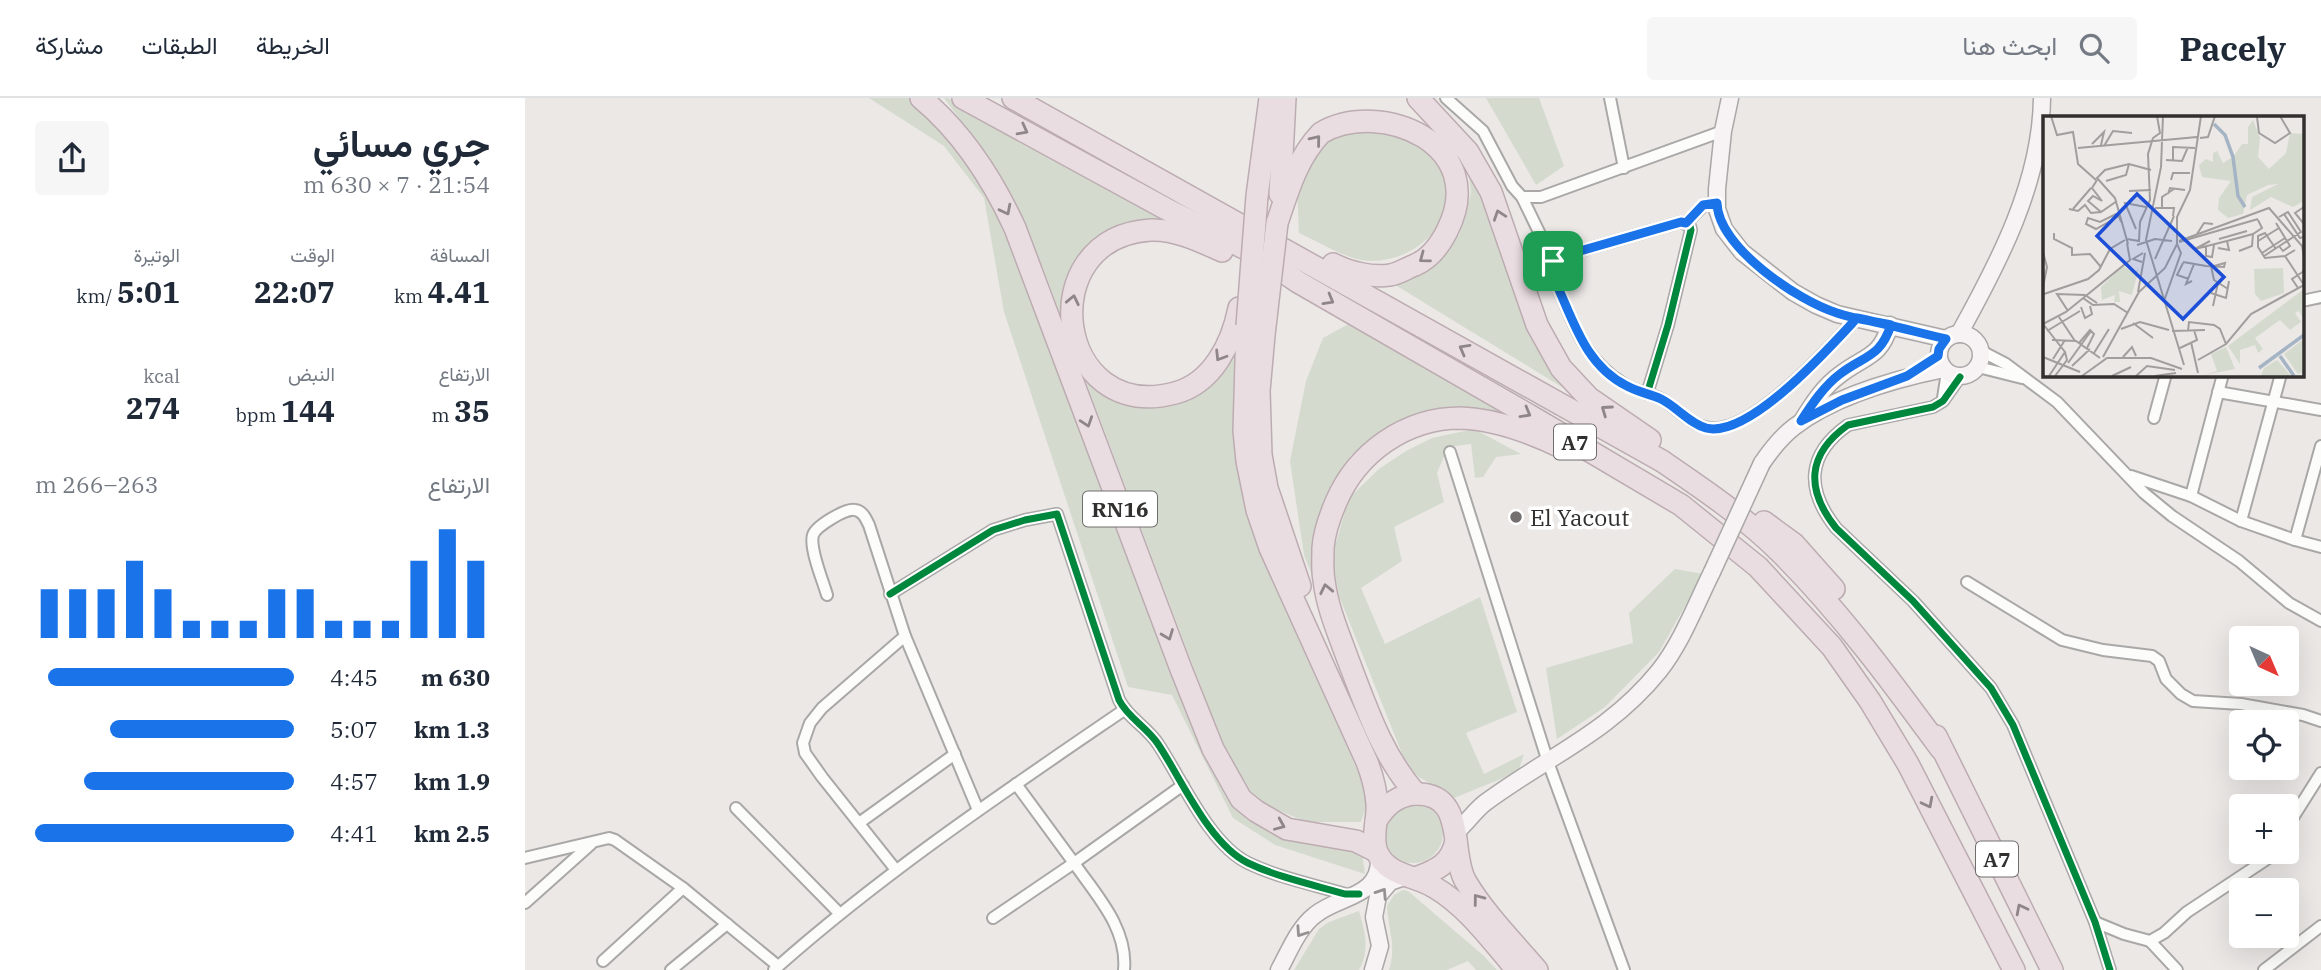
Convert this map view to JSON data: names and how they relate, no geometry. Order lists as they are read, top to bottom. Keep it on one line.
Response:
{"streets":{"highway":["A7","RN16"]},"places":["El Yacout"],"north":"bottom right","page":{"header":"Pacely","search":"ابحث هنا","nav":["الخريطة","الطبقات","مشاركة"],"heading":["جري مسائي","21:54 · 7 × 630 m"],"stats":[["المسافة","4.41 km"],["الوقت","22:07"],["الوتيرة","5:01 /km"],["الارتفاع","35 m"],["النبض","144 bpm"],["kcal","274"]],"chart":["الارتفاع","263–266 m"],"map_buttons":["+","−"],"list":[{"name":"630 m","note":"4:45"},{"name":"1.3 km","note":"5:07"},{"name":"1.9 km","note":"4:57"},{"name":"2.5 km","note":"4:41"}]}}
